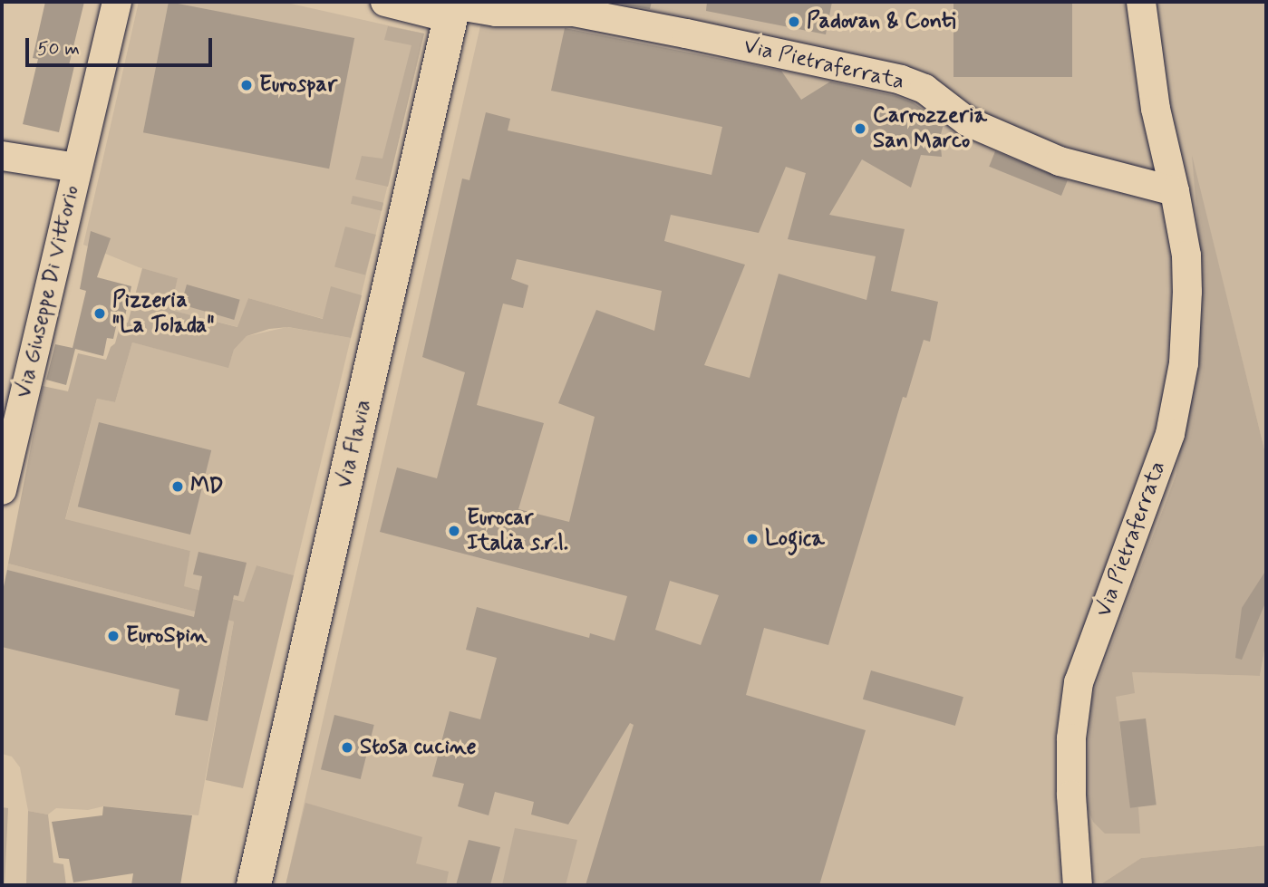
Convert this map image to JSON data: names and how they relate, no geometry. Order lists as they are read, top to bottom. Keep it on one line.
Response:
{"streets":{"main road":["Via Flavia"],"street":["Via Pietraferrata","Via Giuseppe Di Vittorio"]},"crossings":[["Via Pietraferrata","Via Flavia"]],"places":["Padovan & Conti","Eurospar","Carrozzeria San Marco","Pizzeria \"La Tolada\"","MD","Eurocar Italia s.r.l.","Logica","EuroSpin","Stosa cucine"],"scale_bar":"50 m"}
